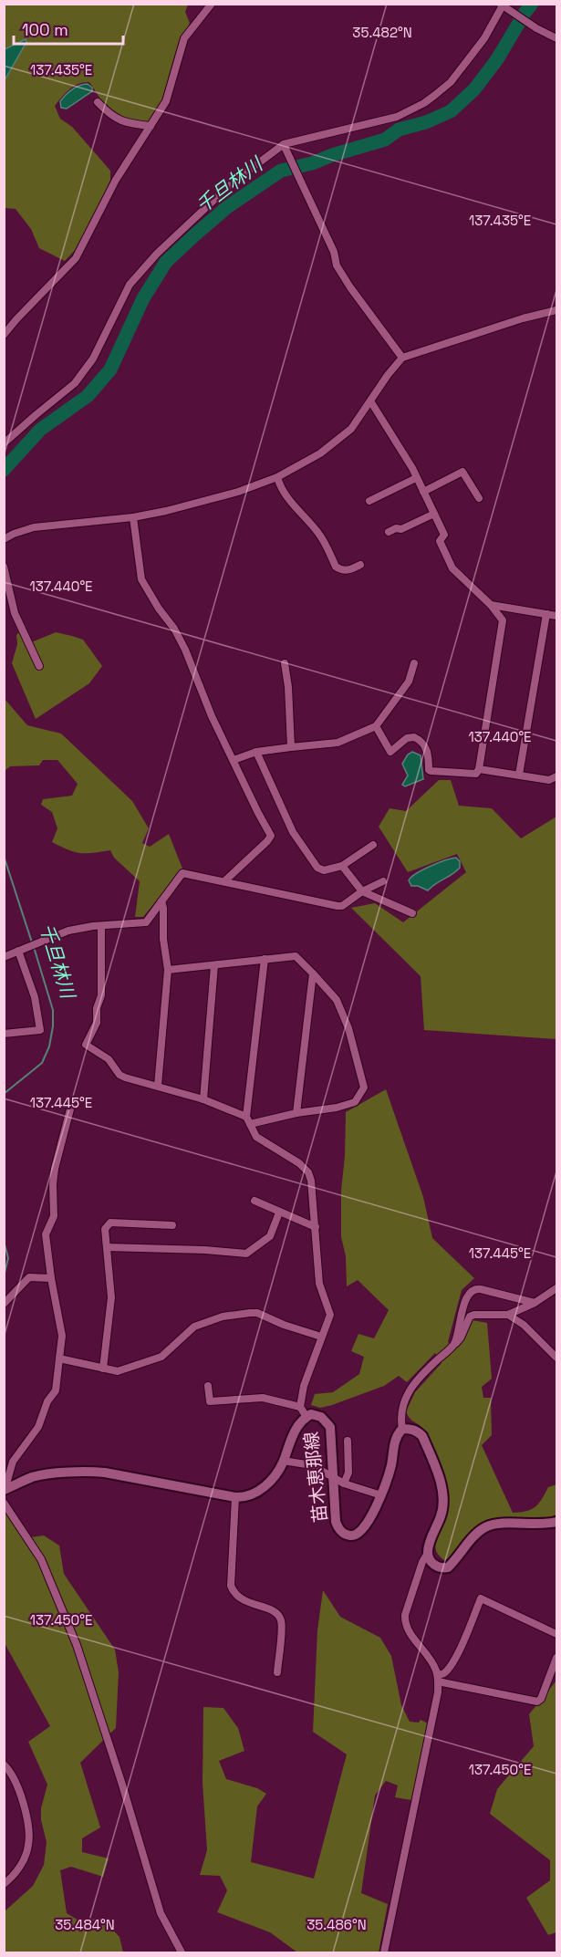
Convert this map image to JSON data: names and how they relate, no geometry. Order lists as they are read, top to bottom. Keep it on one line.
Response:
{"streets":{"main road":["苗木恵那線"]},"water":["千旦林川"],"scale_bar":"100 m","coordinates":["35.482°N","137.435°E","137.440°E","137.445°E","137.450°E","35.484°N","35.486°N"]}
